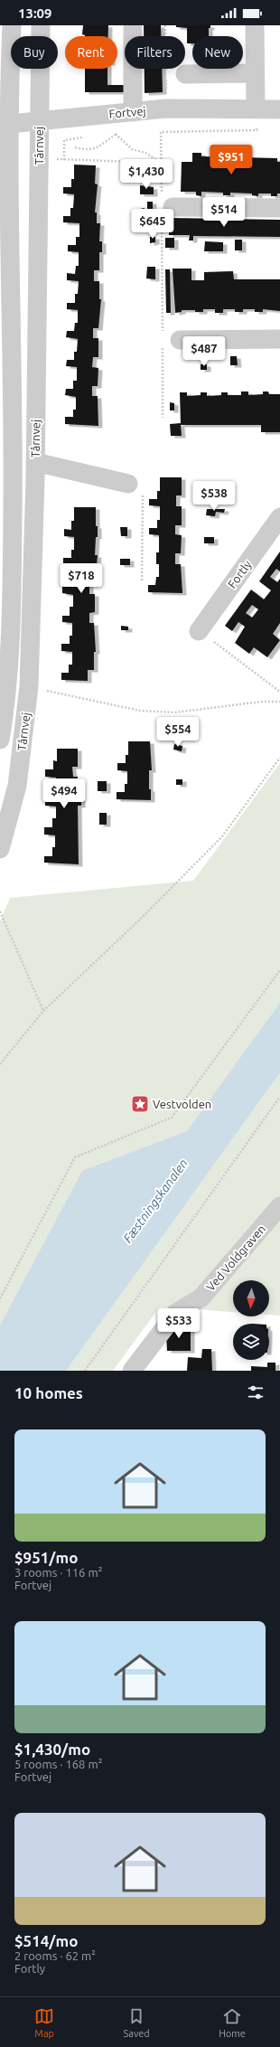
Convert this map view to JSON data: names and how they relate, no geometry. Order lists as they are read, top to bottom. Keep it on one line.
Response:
{"streets":{"street":["Fortvej","Tårnvej","Fortly","Ved Voldgraven"]},"crossings":[["Fortvej","Tårnvej"]],"water":["Fæstningskanalen"],"places":{"place":["Vestvolden"]},"north":"bottom","page":{"status":"13:09","chip":["Buy","Rent","Filters","New"],"price":["$951","$1,430","$514","$645","$487","$538","$718","$554","$494","$533"],"heading":"10 homes","list":[{"name":"$951/mo","note":"3 rooms · 116 m² · Fortvej"},{"name":"$1,430/mo","note":"5 rooms · 168 m² · Fortvej"},{"name":"$514/mo","note":"2 rooms · 62 m² · Fortly"}],"tabs":["Map","Saved","Home"]}}
